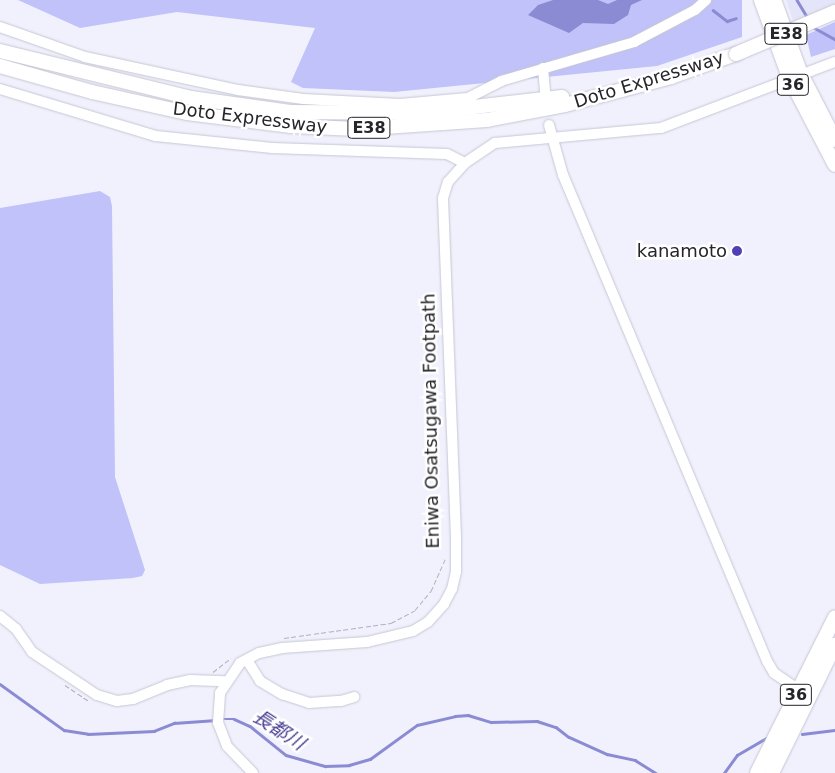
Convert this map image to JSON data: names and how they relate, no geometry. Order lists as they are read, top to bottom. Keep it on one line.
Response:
{"streets":{"highway":["E38","Doto Expressway","36"],"path":["Eniwa Osatsugawa Footpath"]},"water":["長都川"],"places":["kanamoto"]}
